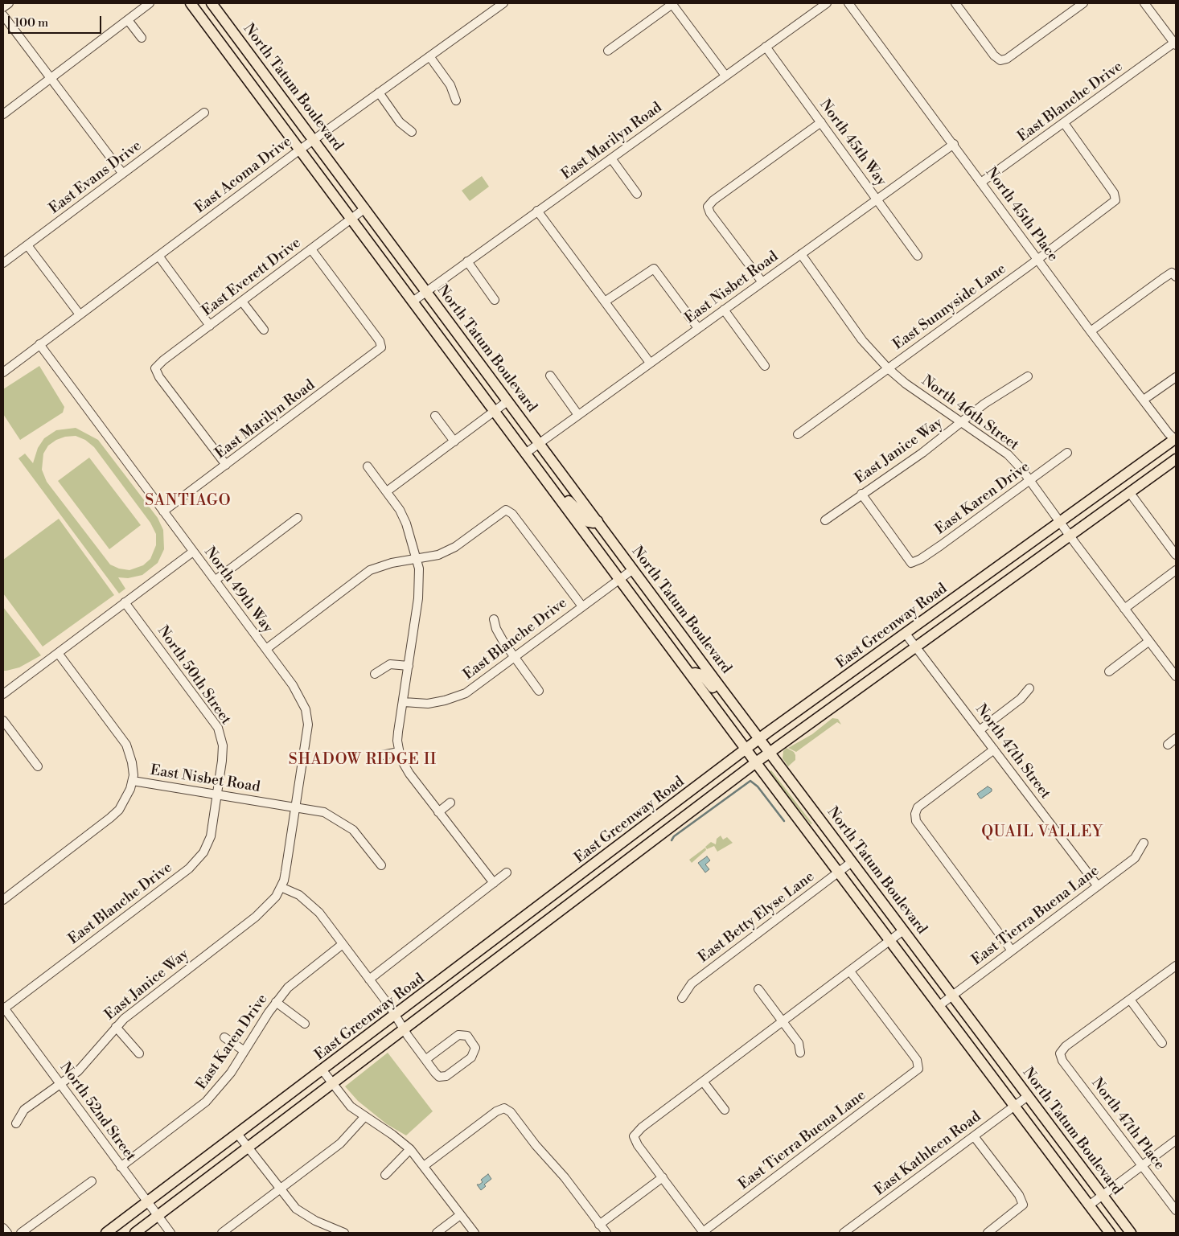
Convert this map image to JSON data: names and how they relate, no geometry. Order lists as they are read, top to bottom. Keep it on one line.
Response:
{"streets":{"main road":["North Tatum Boulevard","East Greenway Road"],"street":["East Blanche Drive","East Marilyn Road","North 45th Way","East Acoma Drive","East Evans Drive","North 45th Place","East Everett Drive","East Nisbet Road","East Sunnyside Lane","North 46th Street","East Janice Way","East Karen Drive","North 49th Way","North 50th Street","North 47th Street","East Tierra Buena Lane","East Betty Elyse Lane","North 52nd Street","North 47th Place","East Kathleen Road"]},"crossings":[["North Tatum Boulevard","East Blanche Drive"],["North Tatum Boulevard","East Marilyn Road"],["North Tatum Boulevard","East Acoma Drive"],["North Tatum Boulevard","East Everett Drive"],["North Tatum Boulevard","East Nisbet Road"],["North Tatum Boulevard","East Greenway Road"],["North Tatum Boulevard","East Tierra Buena Lane"],["North Tatum Boulevard","East Betty Elyse Lane"],["North Tatum Boulevard","East Kathleen Road"],["East Blanche Drive","North 45th Place"],["East Blanche Drive","East Nisbet Road"],["East Blanche Drive","East Sunnyside Lane"],["East Blanche Drive","North 50th Street"],["East Blanche Drive","North 52nd Street"],["East Marilyn Road","North 45th Way"],["East Marilyn Road","East Everett Drive"],["East Marilyn Road","North 49th Way"],["North 45th Way","East Nisbet Road"],["East Acoma Drive","North 49th Way"],["North 45th Place","East Nisbet Road"],["North 45th Place","East Sunnyside Lane"],["North 45th Place","East Greenway Road"],["East Nisbet Road","North 46th Street"],["East Nisbet Road","North 49th Way"],["East Nisbet Road","North 50th Street"],["East Sunnyside Lane","North 46th Street"],["North 46th Street","East Janice Way"],["North 46th Street","East Karen Drive"],["North 46th Street","East Greenway Road"],["East Janice Way","East Karen Drive"],["East Janice Way","North 49th Way"],["East Janice Way","North 52nd Street"],["East Karen Drive","North 52nd Street"],["East Greenway Road","North 47th Street"],["East Greenway Road","North 52nd Street"],["North 47th Street","East Tierra Buena Lane"]],"districts":["SANTIAGO","SHADOW RIDGE II","QUAIL VALLEY"],"scale_bar":"100 m"}
